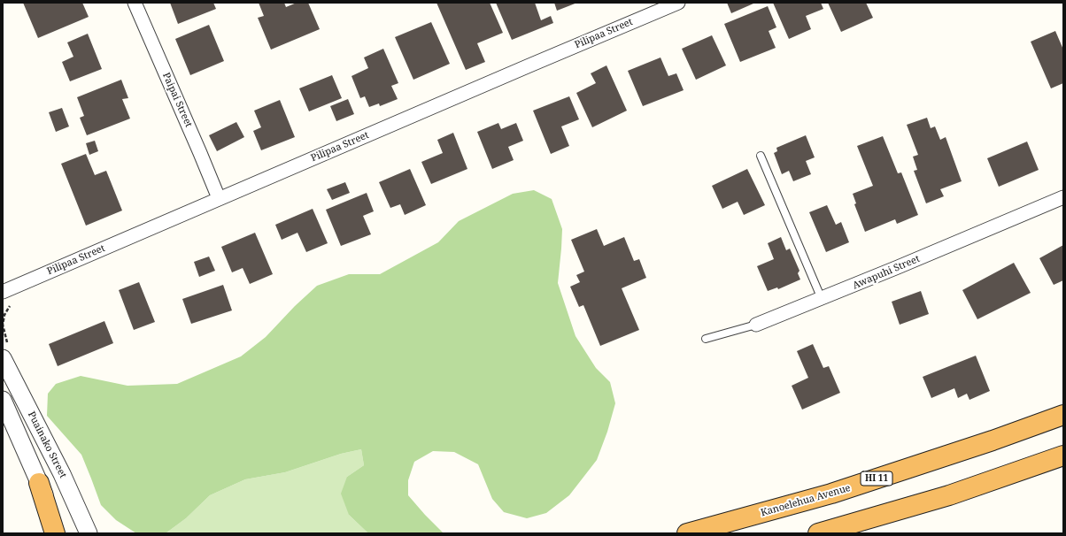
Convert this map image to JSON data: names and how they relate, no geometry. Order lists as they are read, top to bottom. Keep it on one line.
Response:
{"streets":{"highway":["HI 11","Kanoelehua Avenue"],"street":["Pilipaa Street","Paipai Street","Awapuhi Street","Puainako Street"]},"crossings":[["Pilipaa Street","Paipai Street"]]}
